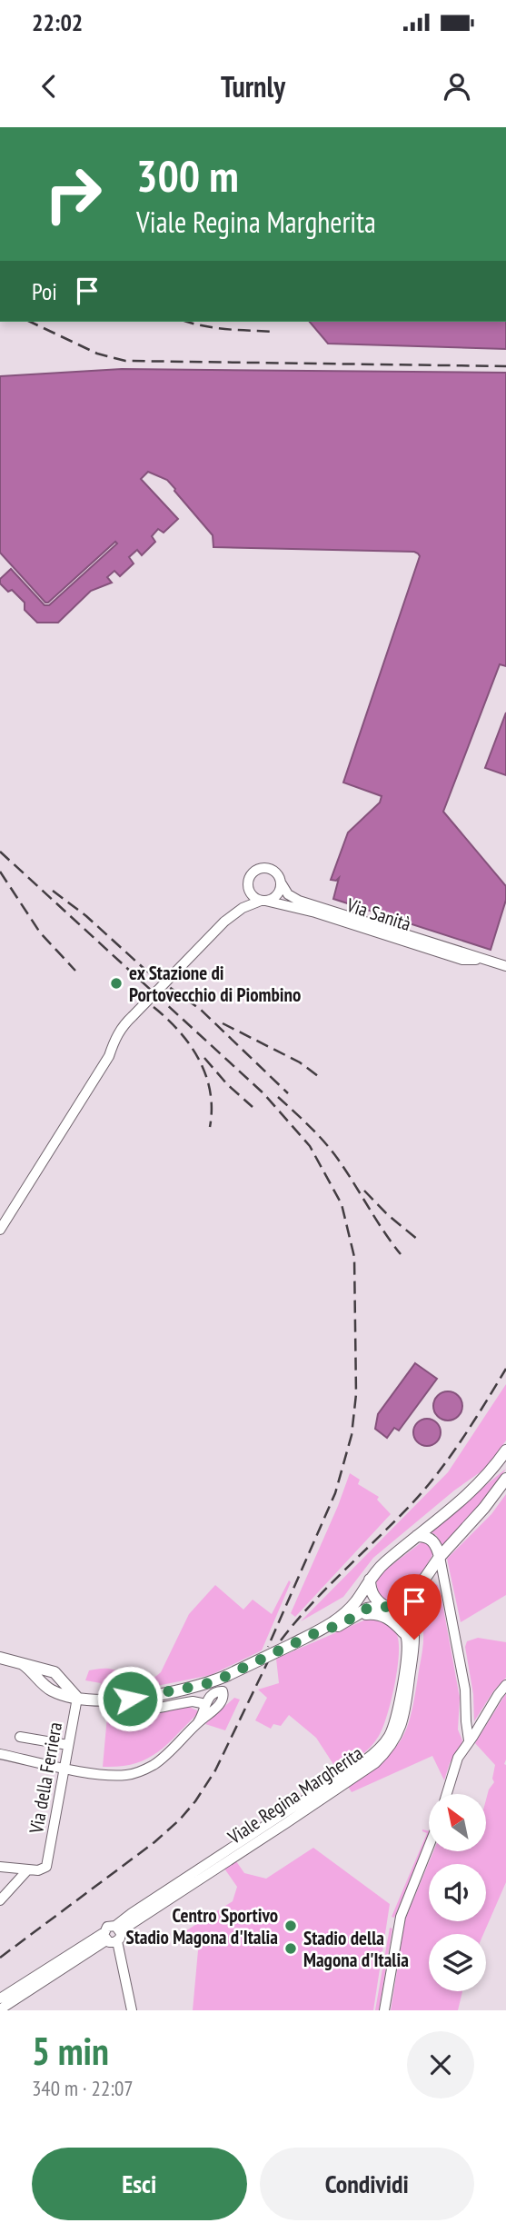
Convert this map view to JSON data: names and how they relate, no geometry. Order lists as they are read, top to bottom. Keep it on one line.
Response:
{"streets":{"street":["Via Sanità","Via della Ferriera","Viale Regina Margherita"]},"places":["ex Stazione di Portovecchio di Piombino","Centro Sportivo Stadio Magona d'Italia","Stadio della Magona d'Italia"],"north":"top left","page":{"status":"22:02","header":"Turnly","turn":["300 m","Viale Regina Margherita"],"then":"Poi","heading":["5 min","340 m · 22:07"],"buttons":["Esci","Condividi"]}}
